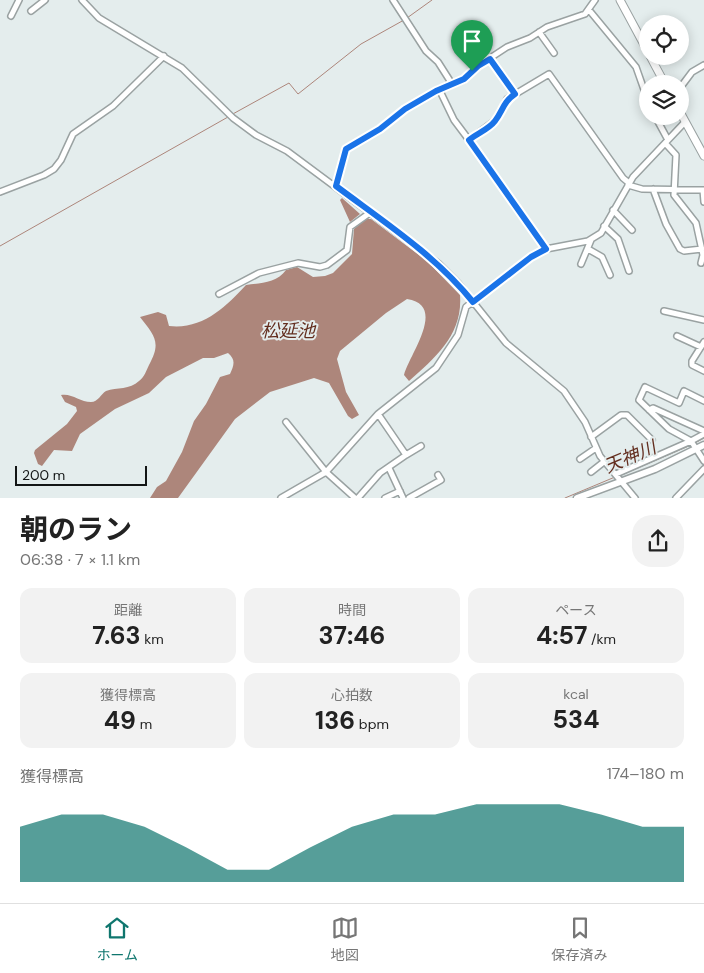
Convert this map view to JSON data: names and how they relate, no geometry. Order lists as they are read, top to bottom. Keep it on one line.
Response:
{"water":["松延池","天神川"],"scale_bar":"200 m","page":{"scale":"200 m","heading":["朝のラン","06:38 · 7 × 1.1 km"],"stats":[["距離","7.63 km"],["時間","37:46"],["ペース","4:57 /km"],["獲得標高","49 m"],["心拍数","136 bpm"],["kcal","534"]],"chart":["獲得標高","174–180 m"],"tabs":["ホーム","地図","保存済み"]}}
